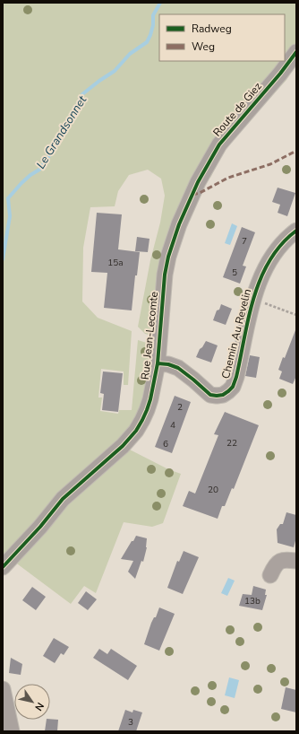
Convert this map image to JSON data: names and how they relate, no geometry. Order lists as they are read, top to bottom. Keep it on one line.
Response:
{"streets":{"street":["Route de Giez","Chemin Au Revelin","Rue Jean-Lecomte"]},"crossings":[["Route de Giez","Rue Jean-Lecomte"],["Chemin Au Revelin","Rue Jean-Lecomte"]],"water":["Le Grandsonnet"],"house_numbers":["7","15a","5","2","4","22","6","20","13b","3"],"legend":["Radweg","Weg"],"north":"bottom right"}
